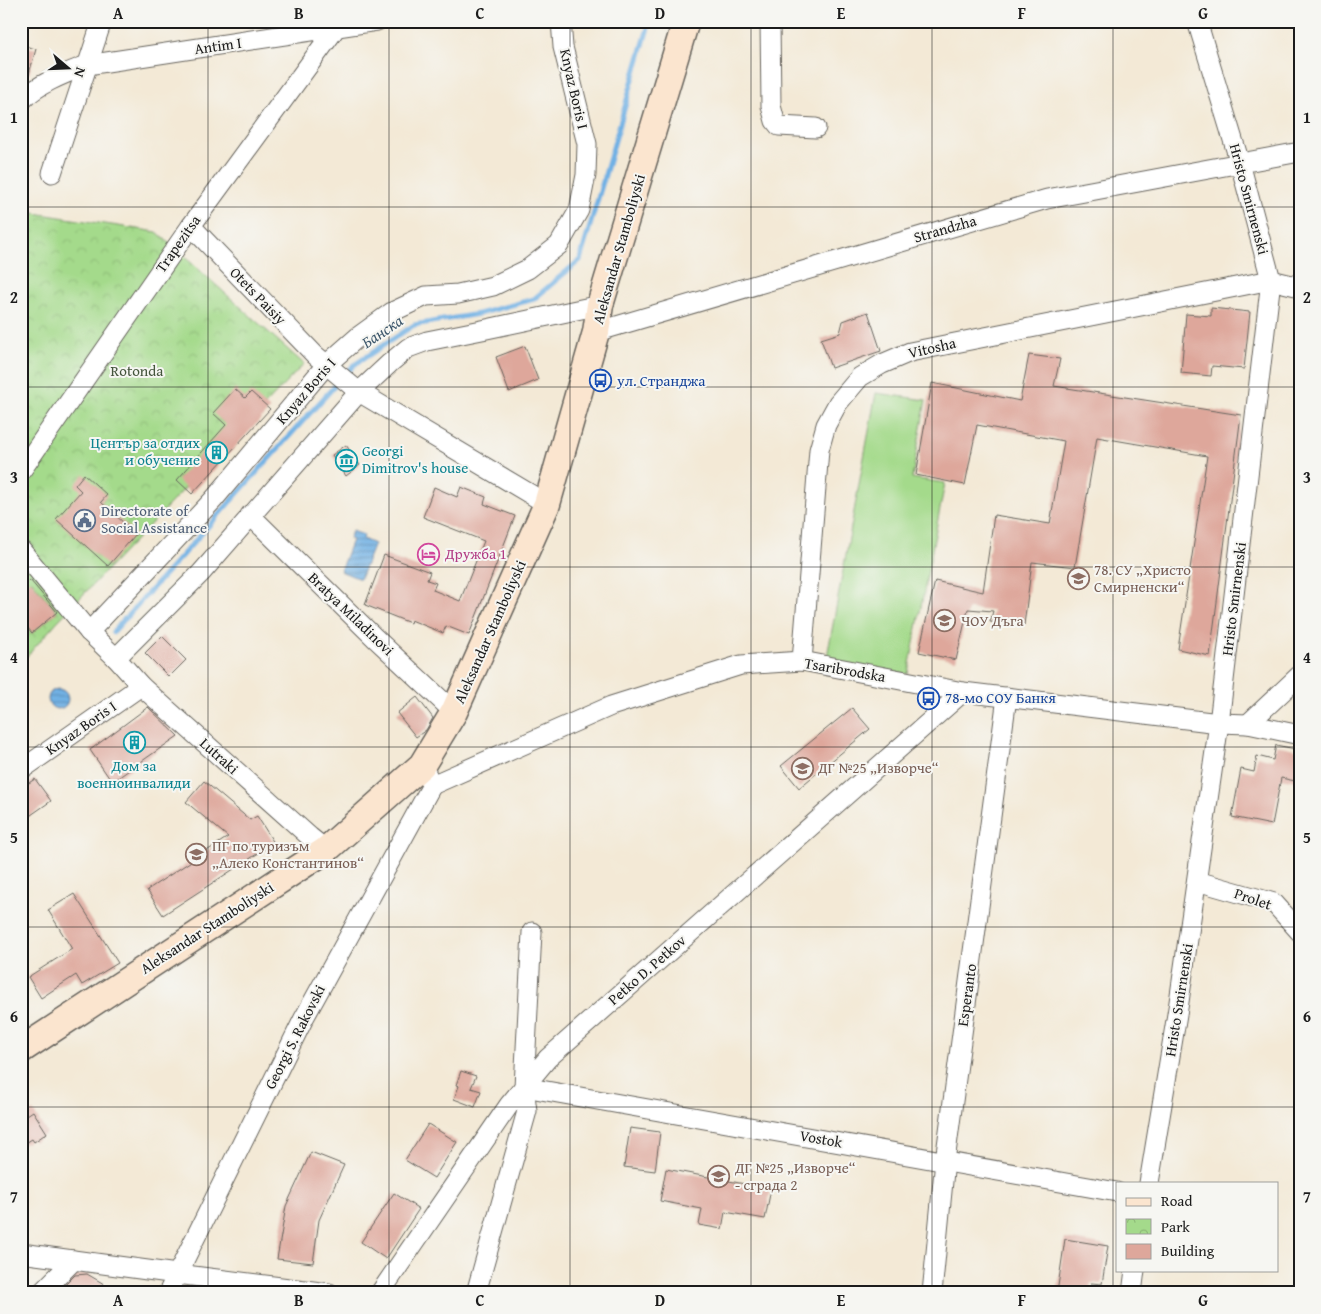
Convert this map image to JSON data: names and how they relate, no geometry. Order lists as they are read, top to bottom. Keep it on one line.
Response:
{"streets":{"street":["Antim I","Knyaz Boris I","Hristo Smirnenski","Strandzha","Trapezitsa","Aleksandar Stamboliyski","Otets Paisiy","Vitosha","Bratya Miladinovi","Tsaribrodska","Lutraki","Prolet","Petko D. Petkov","Esperanto","Georgi S. Rakovski","Vostok"]},"crossings":[["Antim I","Trapezitsa"],["Knyaz Boris I","Otets Paisiy"],["Knyaz Boris I","Lutraki"],["Hristo Smirnenski","Strandzha"],["Hristo Smirnenski","Vitosha"],["Hristo Smirnenski","Tsaribrodska"],["Hristo Smirnenski","Prolet"],["Strandzha","Aleksandar Stamboliyski"],["Trapezitsa","Otets Paisiy"],["Aleksandar Stamboliyski","Bratya Miladinovi"],["Aleksandar Stamboliyski","Tsaribrodska"],["Aleksandar Stamboliyski","Lutraki"],["Aleksandar Stamboliyski","Georgi S. Rakovski"],["Vitosha","Tsaribrodska"],["Tsaribrodska","Petko D. Petkov"],["Tsaribrodska","Esperanto"],["Tsaribrodska","Georgi S. Rakovski"],["Petko D. Petkov","Vostok"],["Esperanto","Vostok"]],"water":["Банска"],"parks":["Rotonda"],"places":{"bus stop":["ул. Странджа","78-мо СОУ Банкя"],"building":["Център за отдих и обучение","Дом за военноинвалиди"],"museum":["Georgi Dimitrov's house"],"public building":["Directorate of Social Assistance"],"hotel":["Дружба 1"],"school or university":["78. СУ „Христо Смирненски“","ЧОУ Дъга","ДГ №25 „Изворче“","ПГ по туризъм „Алеко Константинов“","ДГ №25 „Изворче“ - сграда 2"]},"legend":["Road","Park","Building"],"north":"right","grid":{"columns":["A","B","C","D","E","F","G"],"rows":["1","2","3","4","5","6","7"]}}
